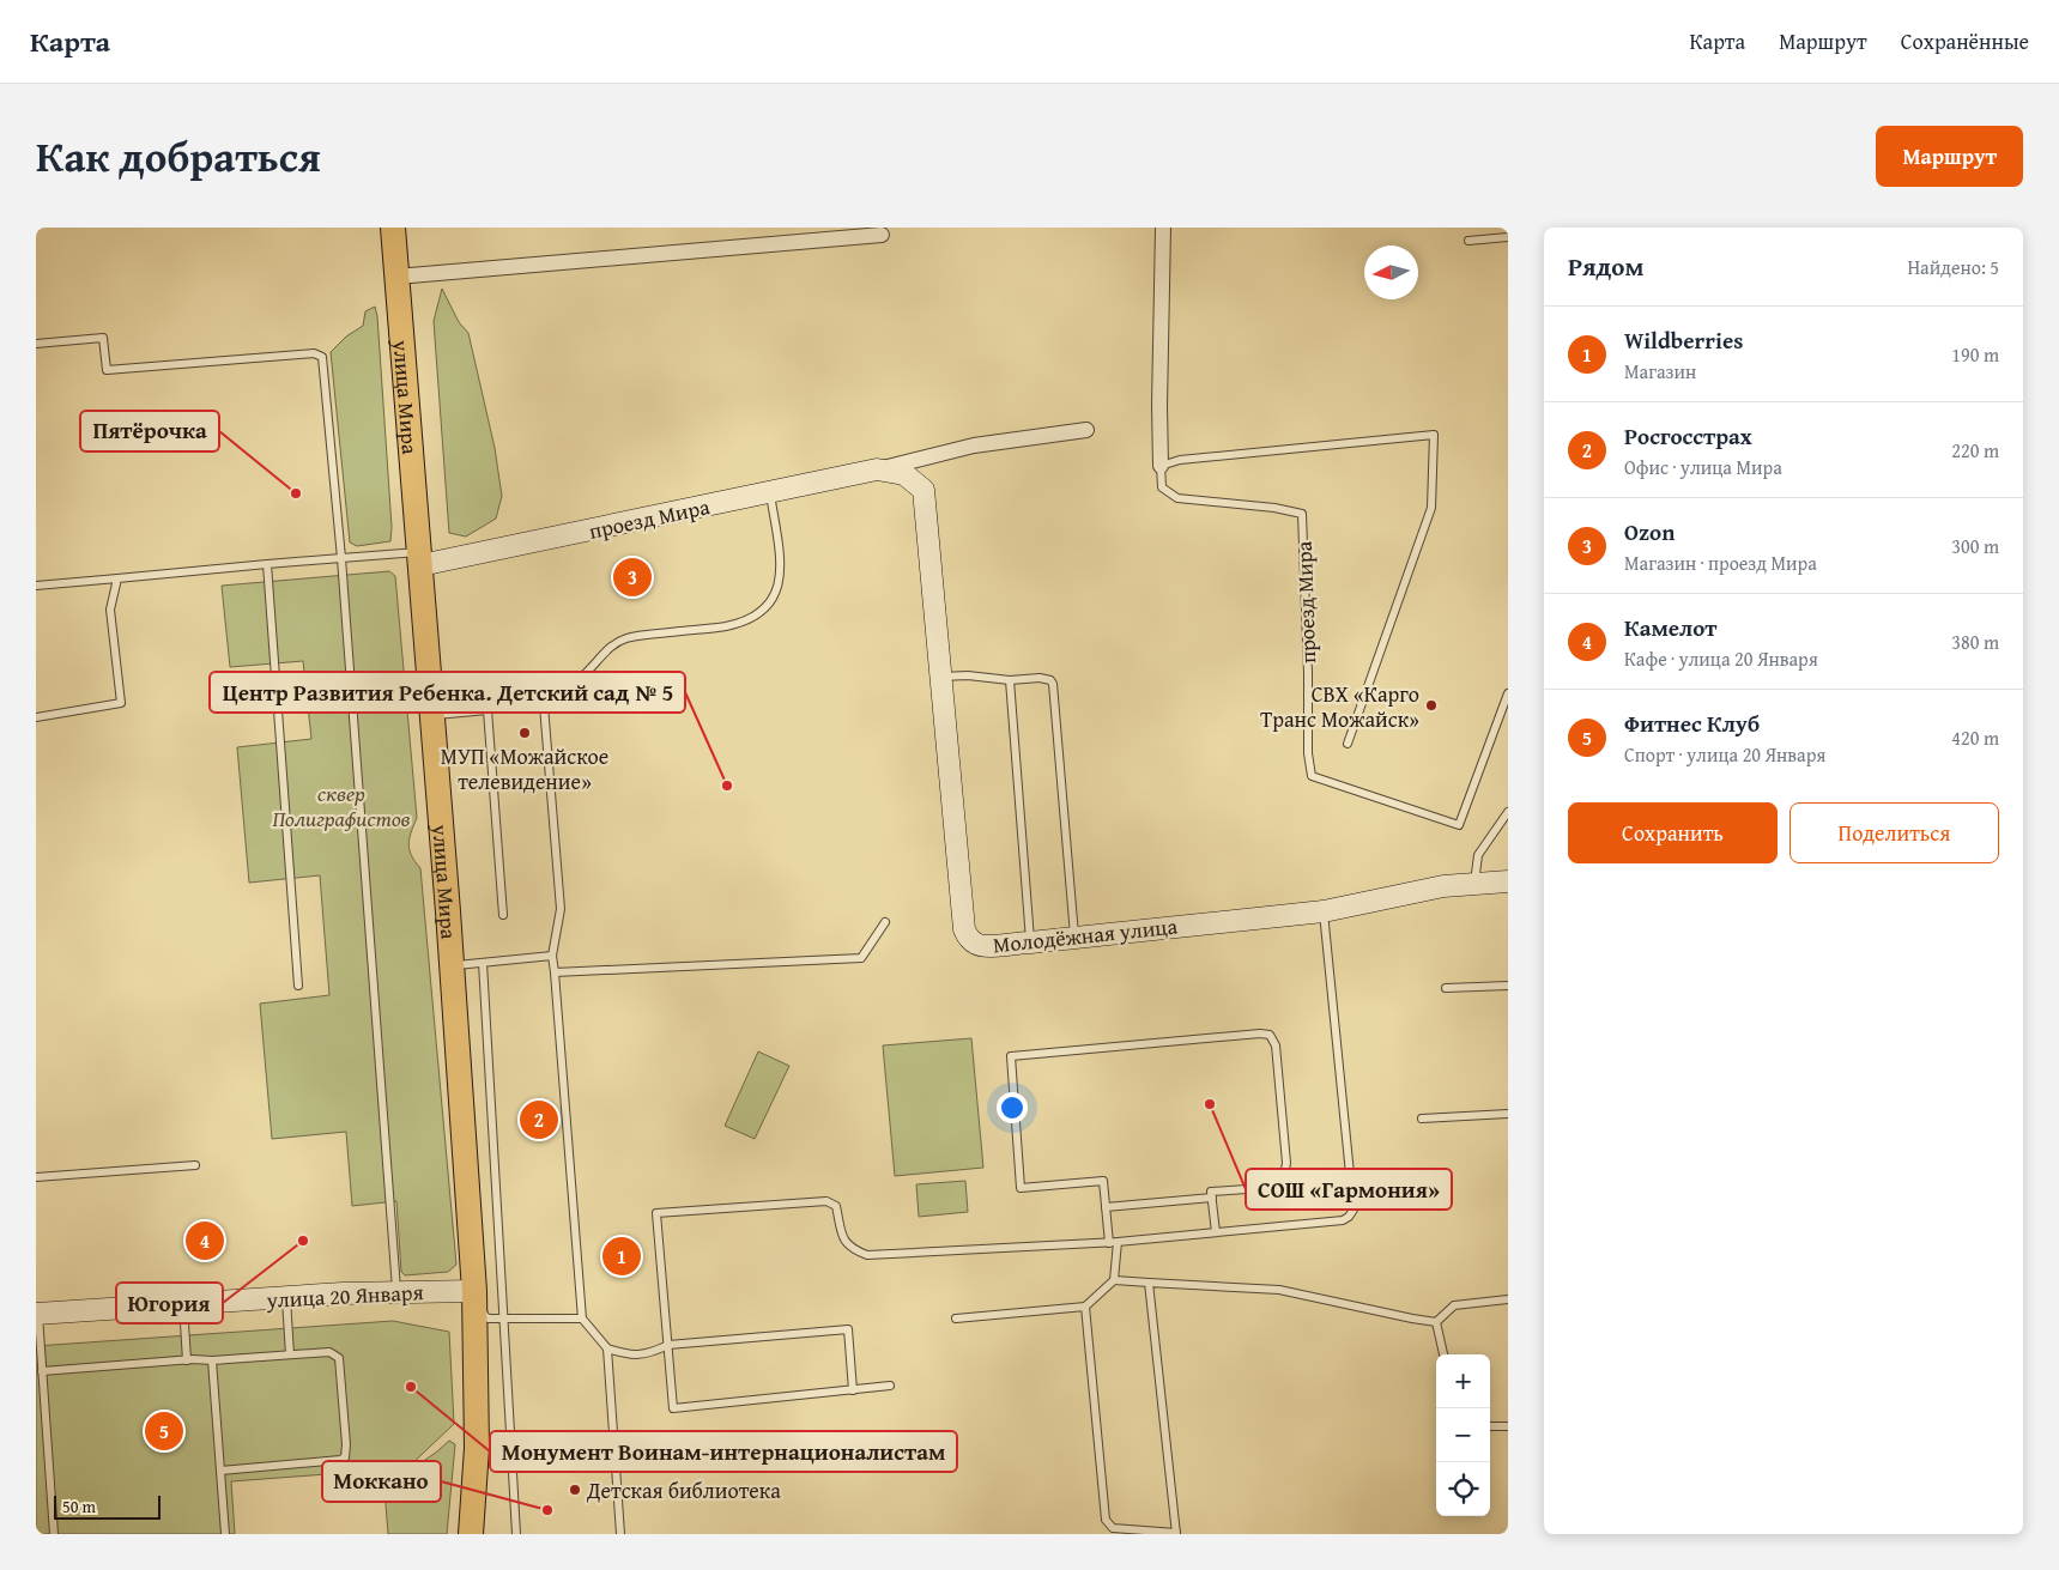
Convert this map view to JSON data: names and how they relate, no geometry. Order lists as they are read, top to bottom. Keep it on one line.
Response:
{"streets":{"main road":["улица Мира"],"street":["проезд Мира","Молодёжная улица","улица 20 Января"]},"crossings":[["улица Мира","проезд Мира"],["улица Мира","улица 20 Января"],["проезд Мира","Молодёжная улица"]],"parks":["сквер Полиграфистов"],"places":["Пятёрочка","СВХ «Карго Транс Можайск»","МУП «Можайское телевидение»","Центр Развития Ребенка. Детский сад № 5","СОШ «Гармония»","Югория","Монумент Воинам-интернационалистам","Детская библиотека","Моккано"],"scale_bar":"50 m","north":"left","page":{"header":"Карта","nav":["Карта","Маршрут","Сохранённые"],"title":"Как добраться","buttons":["Маршрут",["Сохранить","Поделиться"]],"heading":["Рядом","Найдено: 5"],"list":[{"mark":"1","name":"Wildberries","note":"Магазин","value":"190 m"},{"mark":"2","name":"Росгосстрах","note":"Офис · улица Мира","value":"220 m"},{"mark":"3","name":"Ozon","note":"Магазин · проезд Мира","value":"300 m"},{"mark":"4","name":"Камелот","note":"Кафе · улица 20 Января","value":"380 m"},{"mark":"5","name":"Фитнес Клуб","note":"Спорт · улица 20 Января","value":"420 m"}],"pins":["3","2","4","1","5"],"map_buttons":["+","−"],"scale":"50 m"}}
